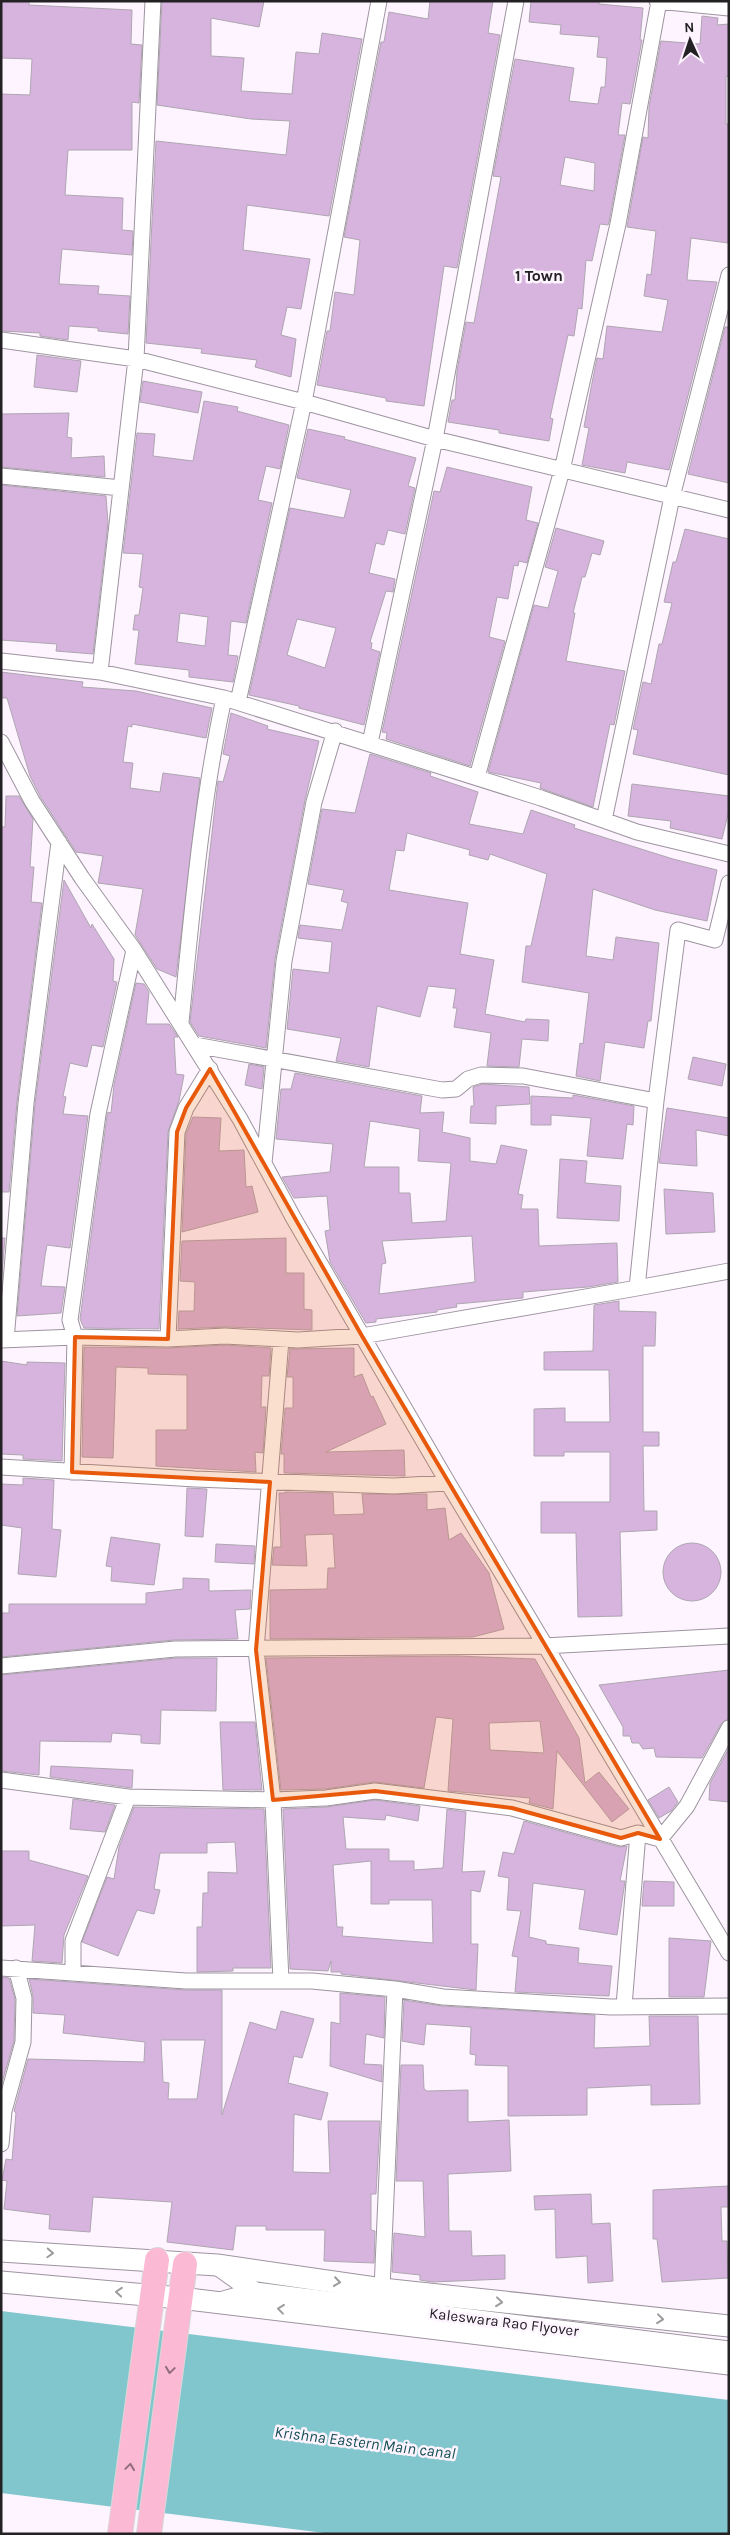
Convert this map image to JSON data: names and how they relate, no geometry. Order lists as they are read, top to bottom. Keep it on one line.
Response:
{"streets":{"street":["Kaleswara Rao Flyover"]},"districts":["1 Town"],"water":["Krishna Eastern Main canal"],"north":"top"}
